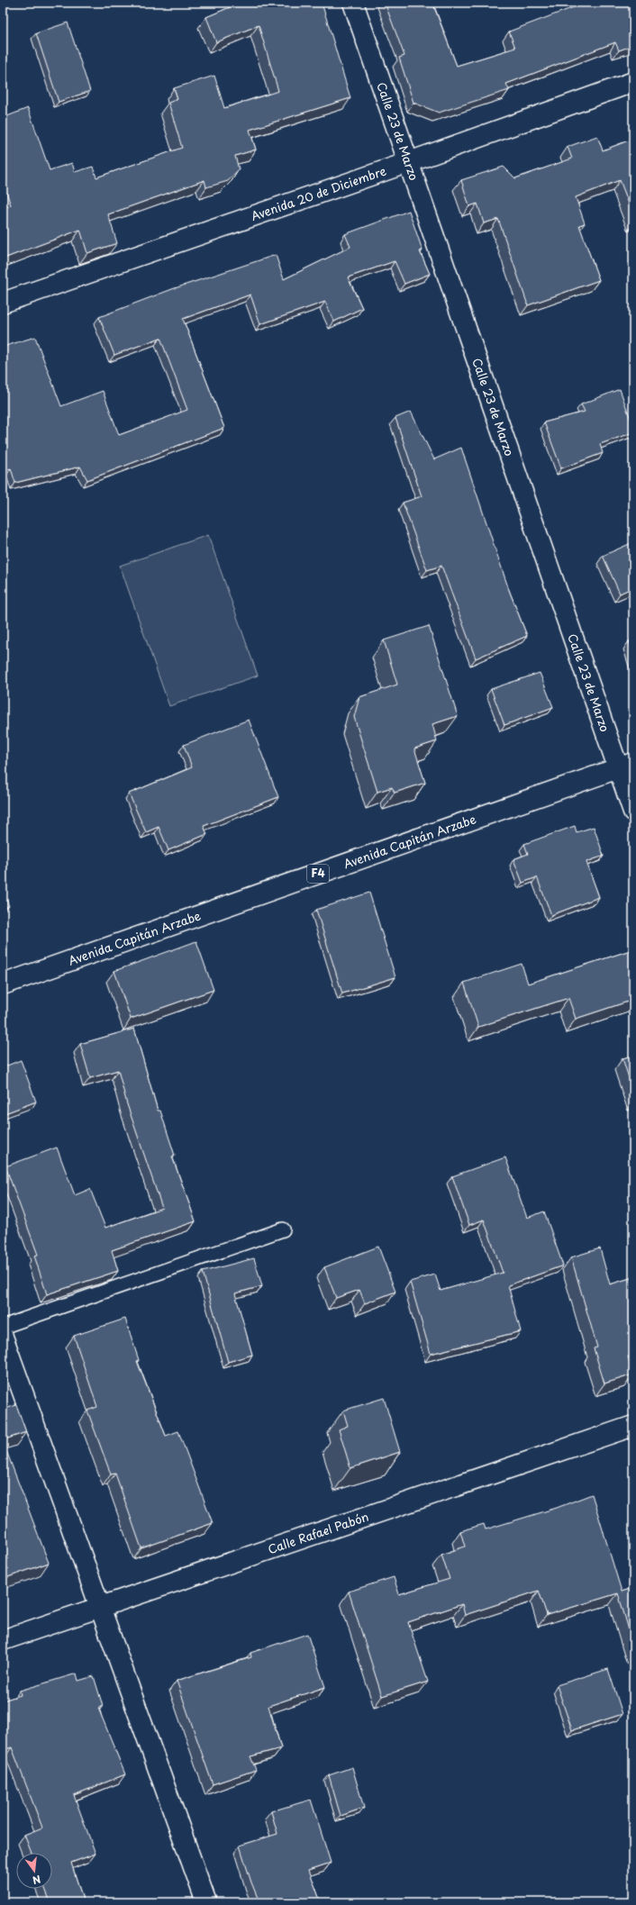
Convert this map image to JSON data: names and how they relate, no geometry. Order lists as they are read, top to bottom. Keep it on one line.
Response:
{"streets":{"main road":["Calle 23 de Marzo","Avenida 20 de Diciembre","Avenida Capitán Arzabe","F4","Calle Rafael Pabón"]},"crossings":[["Calle 23 de Marzo","Avenida 20 de Diciembre"],["Calle 23 de Marzo","Avenida Capitán Arzabe"]],"north":"bottom"}
